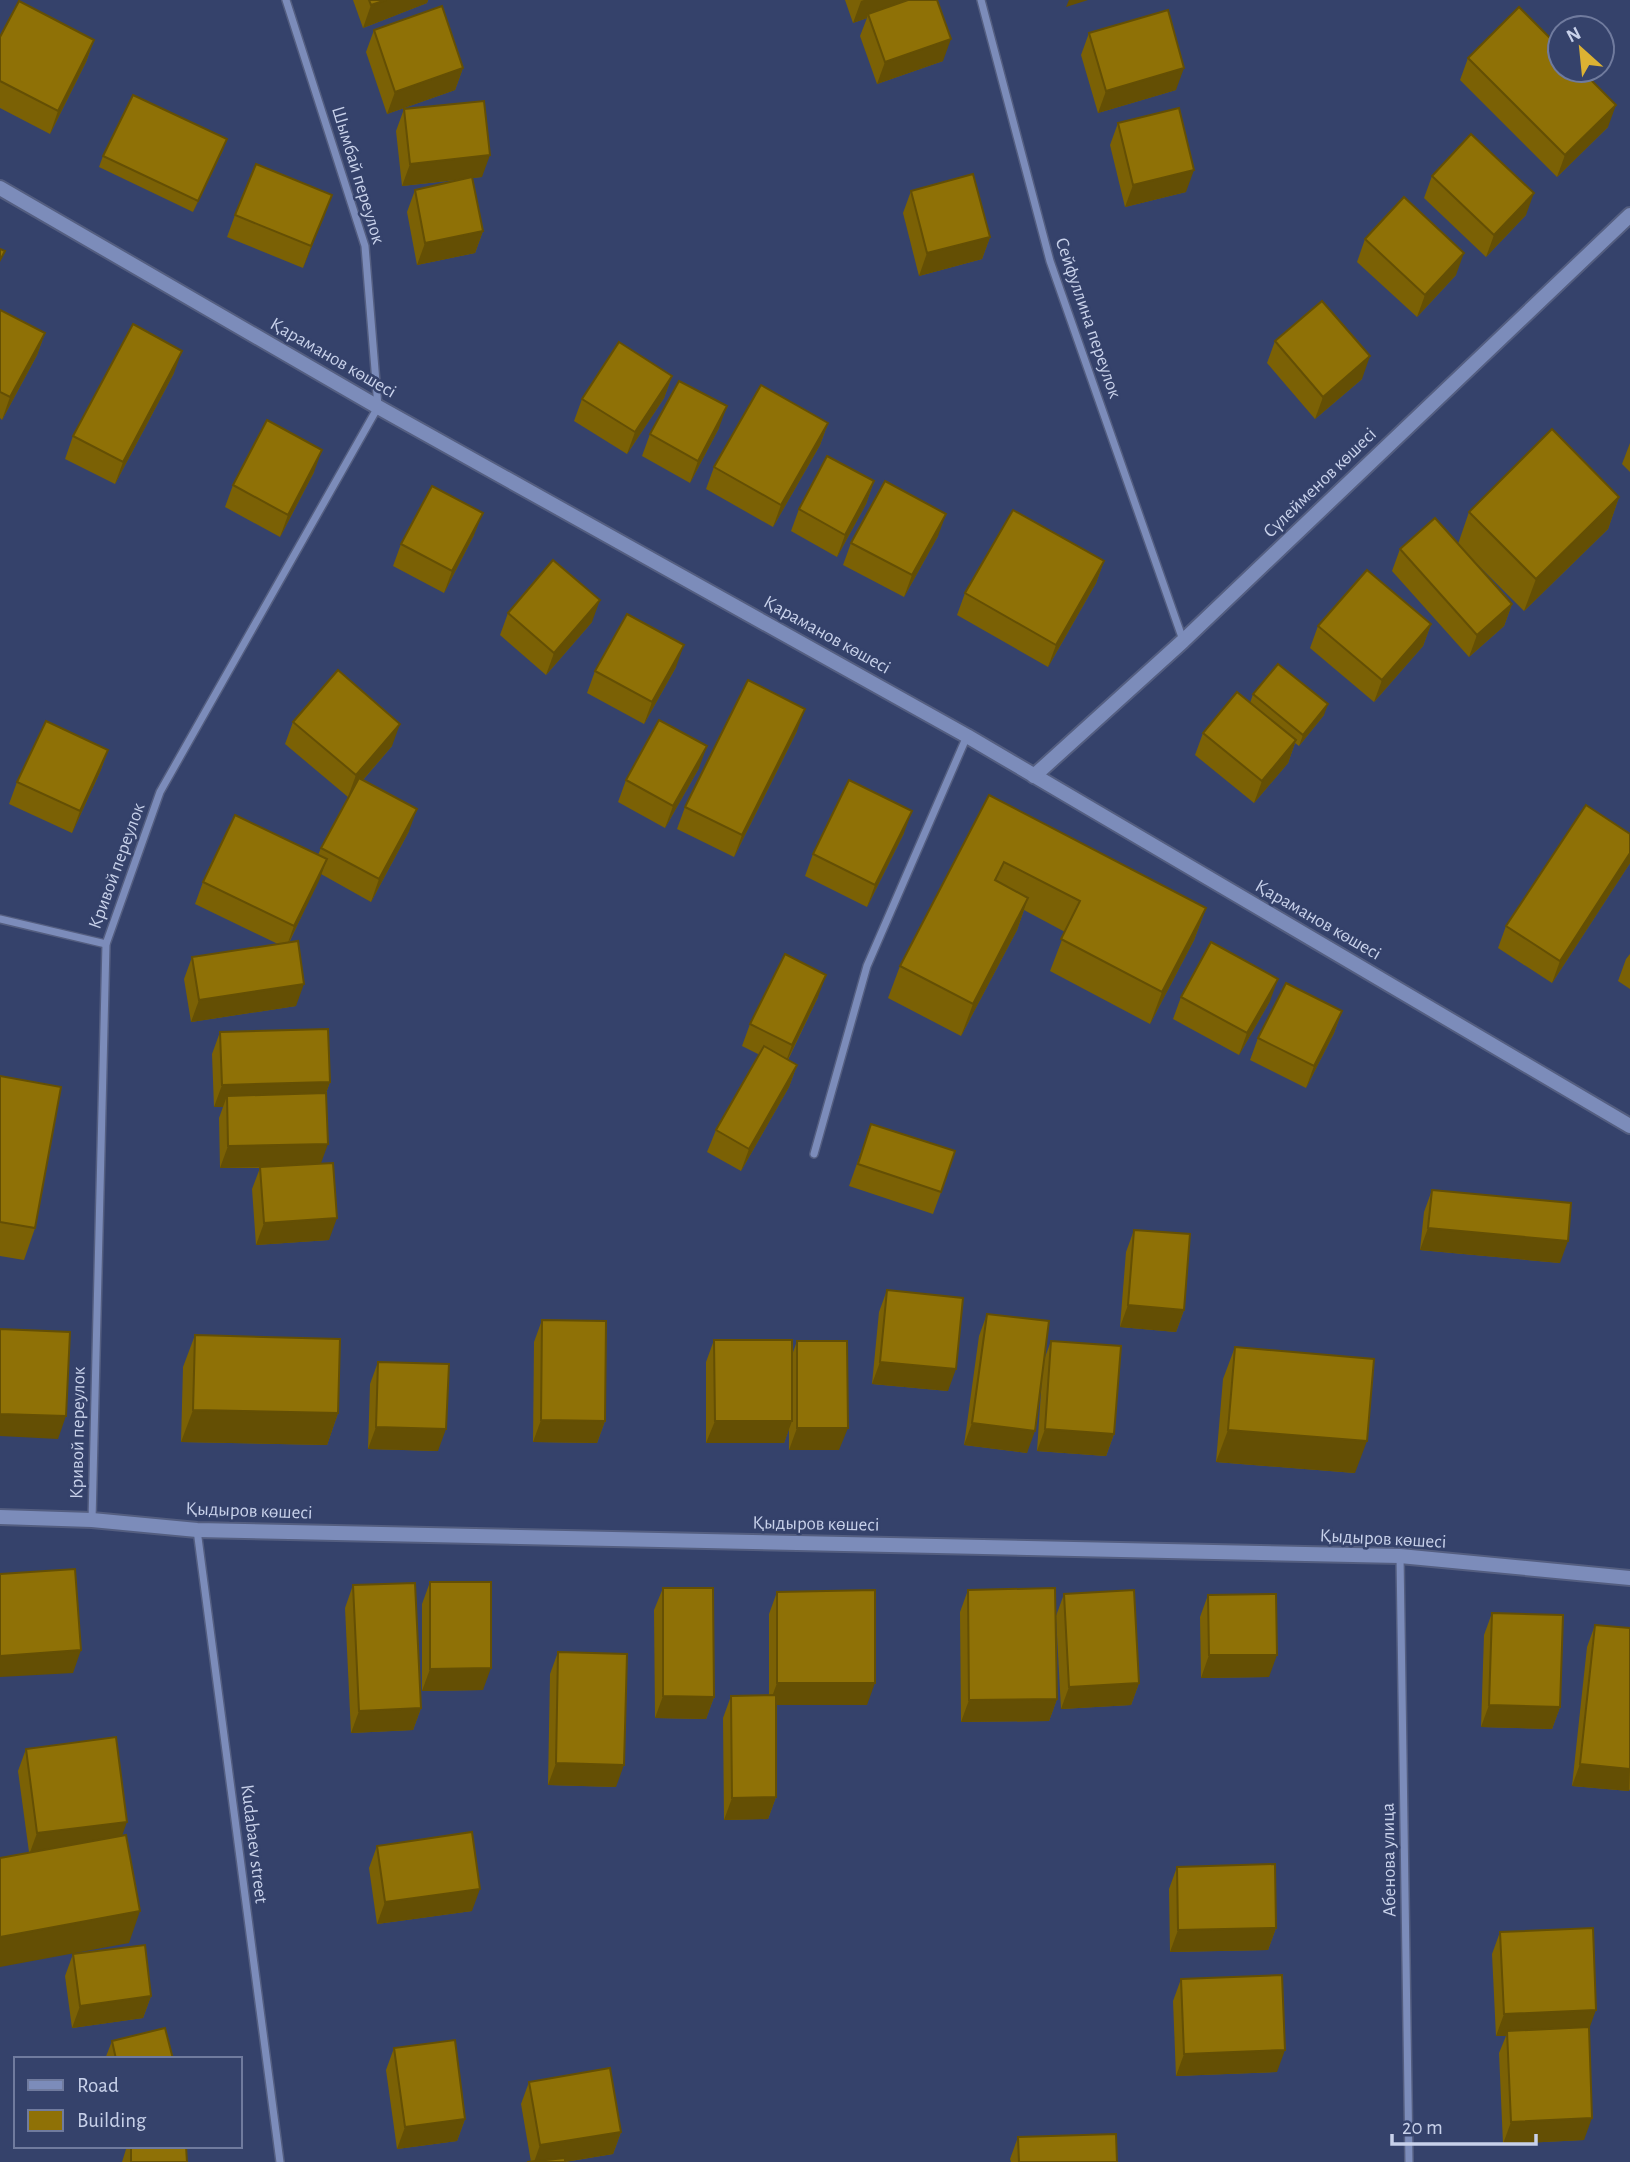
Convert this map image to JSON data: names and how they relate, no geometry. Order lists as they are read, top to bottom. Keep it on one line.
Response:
{"streets":{"street":["Шымбай переулок","Сейфуллина переулок","Қараманов көшесі","Сүлейменов көшесі","Кривой переулок","Қыдыров көшесі","Kudabaev street","Абенова улица"]},"crossings":[["Шымбай переулок","Қараманов көшесі"],["Шымбай переулок","Кривой переулок"],["Сейфуллина переулок","Сүлейменов көшесі"],["Қараманов көшесі","Сүлейменов көшесі"],["Қараманов көшесі","Кривой переулок"],["Кривой переулок","Қыдыров көшесі"],["Қыдыров көшесі","Kudabaev street"],["Қыдыров көшесі","Абенова улица"]],"legend":["Road","Building"],"scale_bar":"20 m","north":"top left"}
